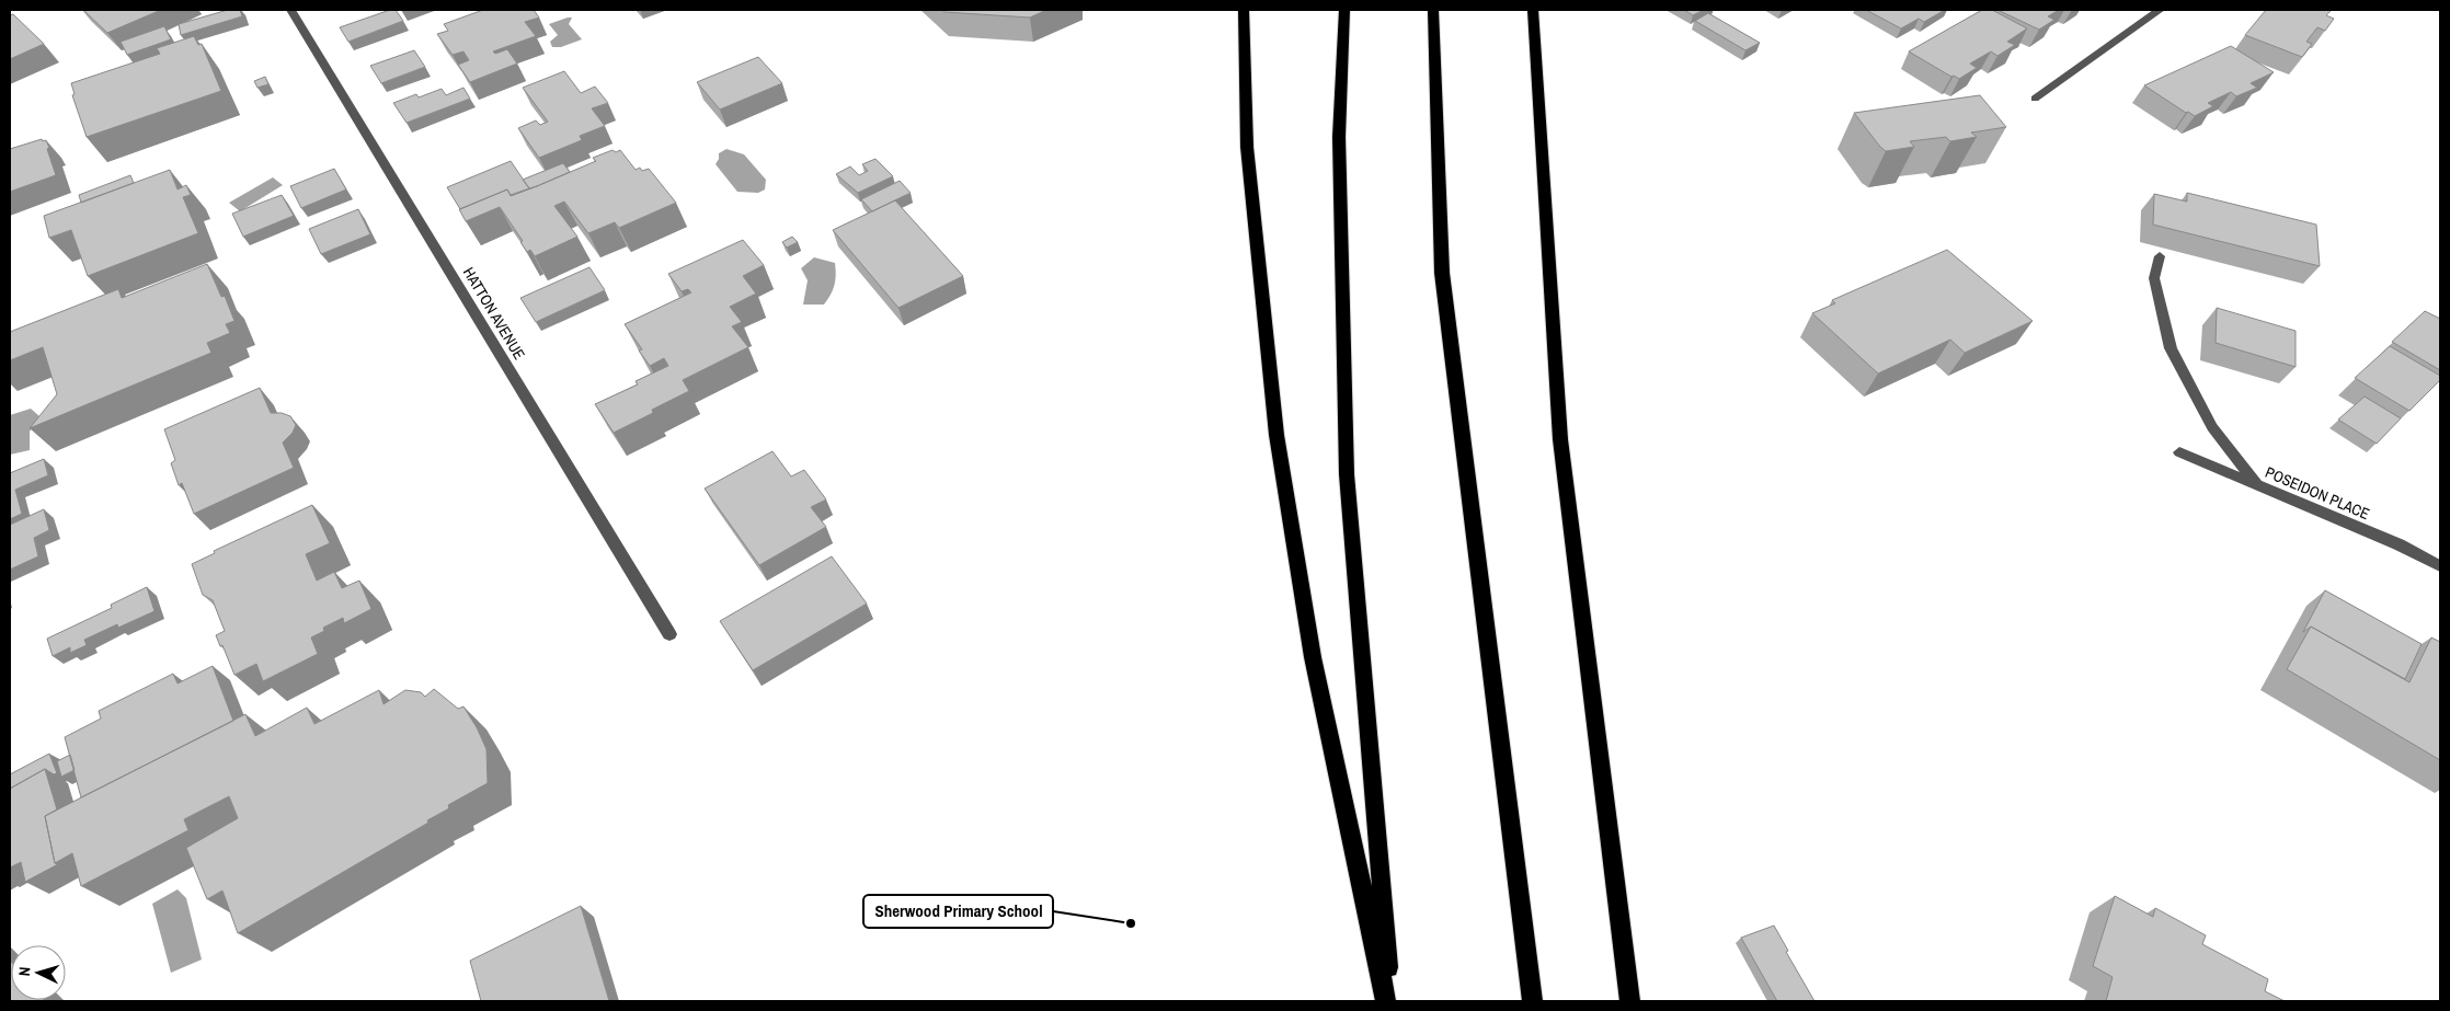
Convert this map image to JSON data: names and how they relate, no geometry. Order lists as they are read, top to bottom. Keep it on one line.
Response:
{"streets":{"street":["HATTON AVENUE","POSEIDON PLACE"]},"places":["Sherwood Primary School"],"north":"left"}
